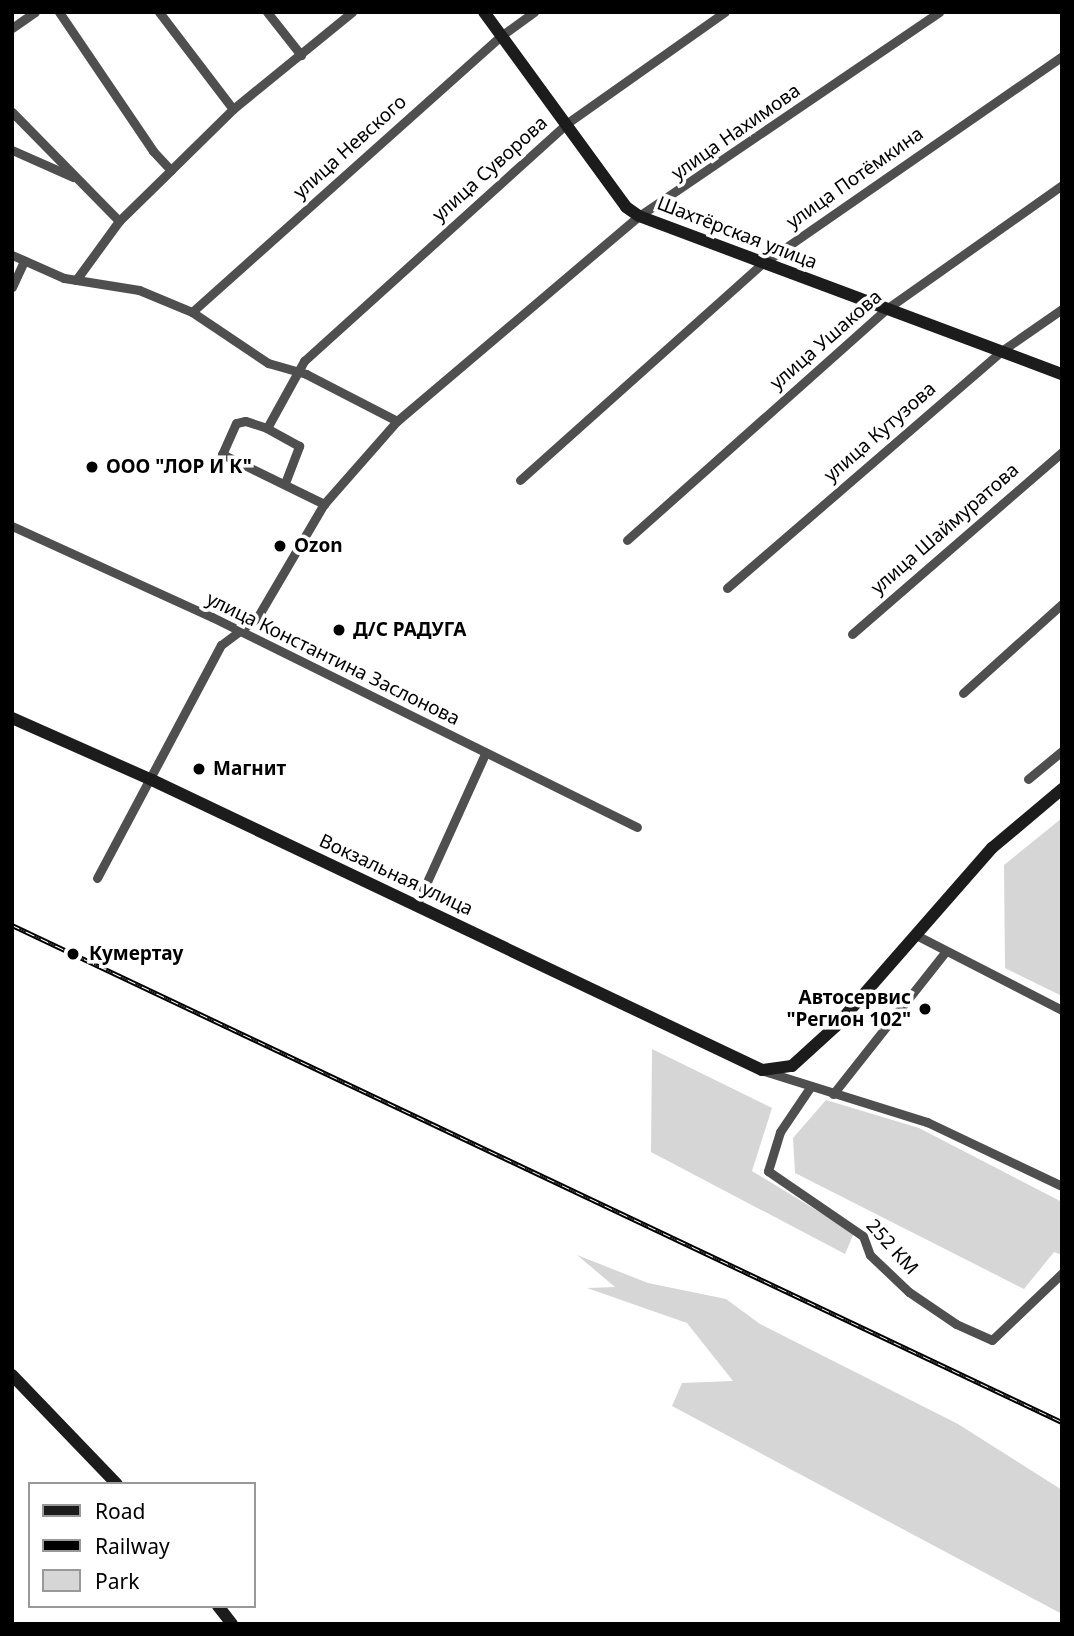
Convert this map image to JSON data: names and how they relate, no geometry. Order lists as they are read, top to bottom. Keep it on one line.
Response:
{"streets":{"main road":["Шахтёрская улица","Вокзальная улица"],"street":["улица Нахимова","улица Невского","улица Суворова","улица Потёмкина","улица Ушакова","улица Кутузова","улица Шаймуратова","улица Константина Заслонова","252 КМ"]},"crossings":[["улица Нахимова","Шахтёрская улица"],["улица Нахимова","улица Константина Заслонова"],["улица Нахимова","Вокзальная улица"],["улица Невского","Шахтёрская улица"],["улица Суворова","Шахтёрская улица"],["улица Потёмкина","Шахтёрская улица"],["Шахтёрская улица","улица Ушакова"],["Шахтёрская улица","улица Кутузова"]],"places":["ООО \"ЛОР И К\"","Ozon","Д/С РАДУГА","Магнит","Кумертау","Автосервис \"Регион 102\""],"legend":["Road","Railway","Park"]}
